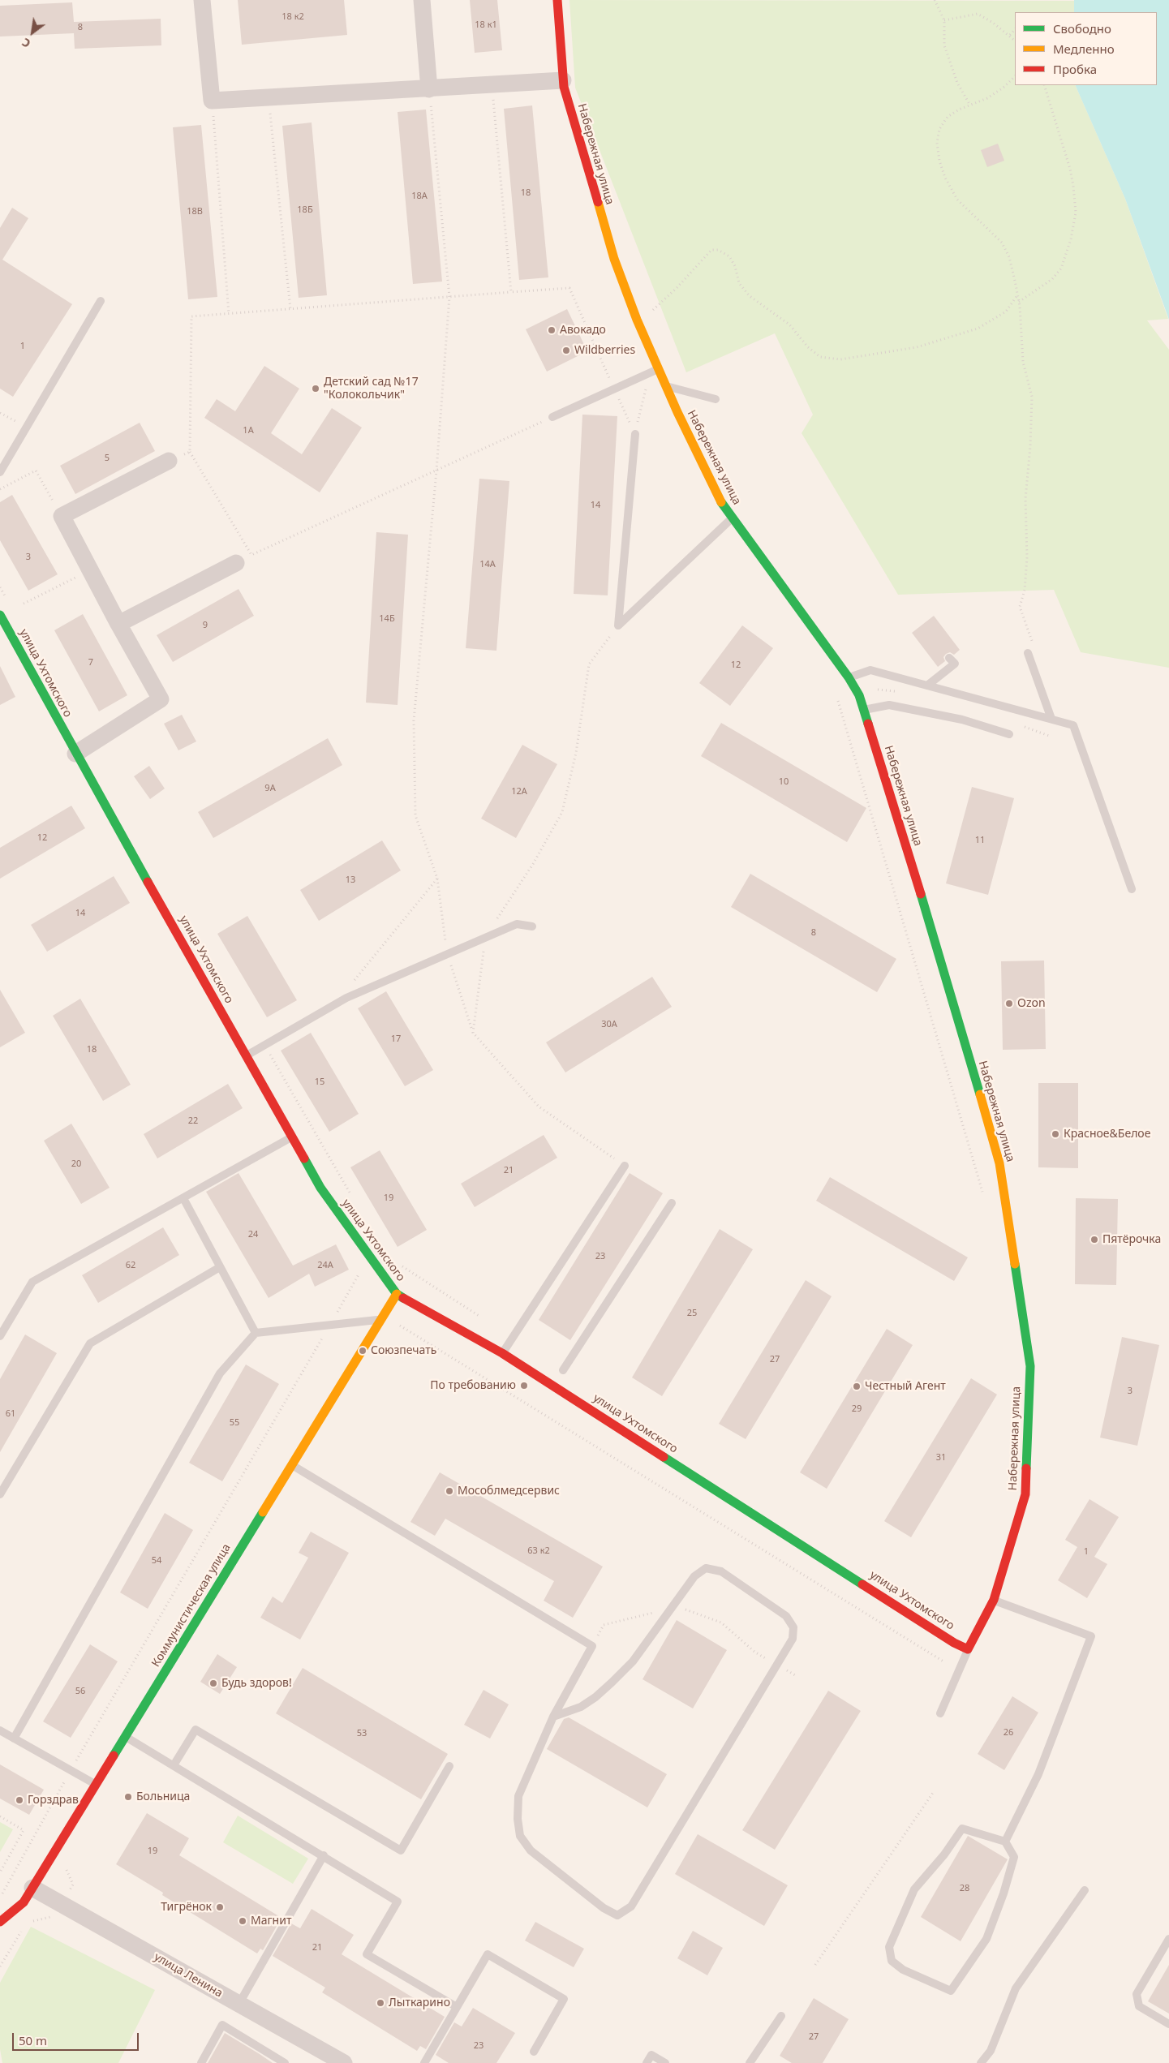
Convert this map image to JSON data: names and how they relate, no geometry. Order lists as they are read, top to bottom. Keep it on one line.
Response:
{"streets":{"street":["Набережная улица","улица Ухтомского","Коммунистическая улица","улица Ленина"]},"crossings":[["Набережная улица","улица Ухтомского"],["улица Ухтомского","Коммунистическая улица"],["Коммунистическая улица","улица Ленина"]],"places":["Авокадо","Wildberries","Детский сад №17 \"Колокольчик\"","Ozon","Красное&Белое","Пятёрочка","Союзпечать","По требованию","Честный Агент","Мособлмедсервис","Будь здоров!","Больница","Горздрав","Тигрёнок","Магнит","Лыткарино"],"house_numbers":["18 к2","18 к1","8","18","18А","18Б","18В","1","1А","5","14","3","14А","14Б","9","7","12","10","9А","12А","12","11","13","14","8","30А","17","18","15","22","20","21","19","24","23","62","24А","25","27","3","29","61","55","31","63 к2","1","54","56","26","53","19","28","21","27","23"],"legend":["Свободно","Медленно","Пробка"],"scale_bar":"50 m","north":"bottom left"}
